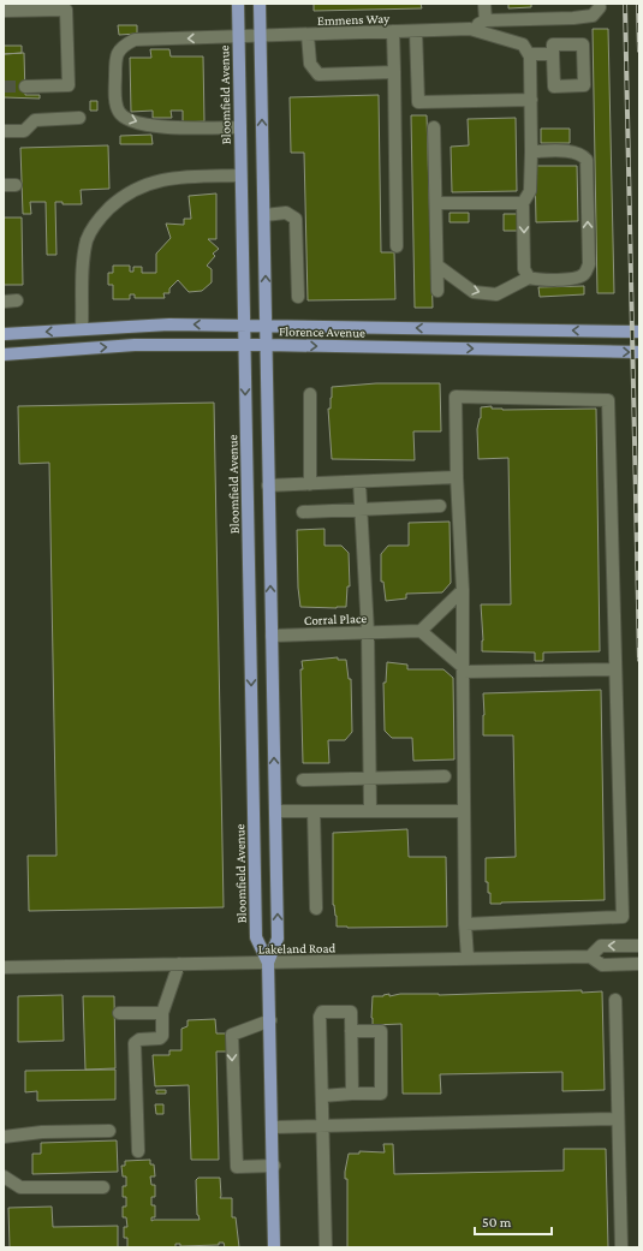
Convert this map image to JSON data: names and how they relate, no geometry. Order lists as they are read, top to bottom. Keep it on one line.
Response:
{"streets":{"main road":["Bloomfield Avenue","Florence Avenue","Corral Place"],"street":["Emmens Way","Lakeland Road"]},"crossings":[["Emmens Way","Bloomfield Avenue"],["Bloomfield Avenue","Florence Avenue"],["Bloomfield Avenue","Corral Place"],["Bloomfield Avenue","Lakeland Road"]],"scale_bar":"50 m"}
